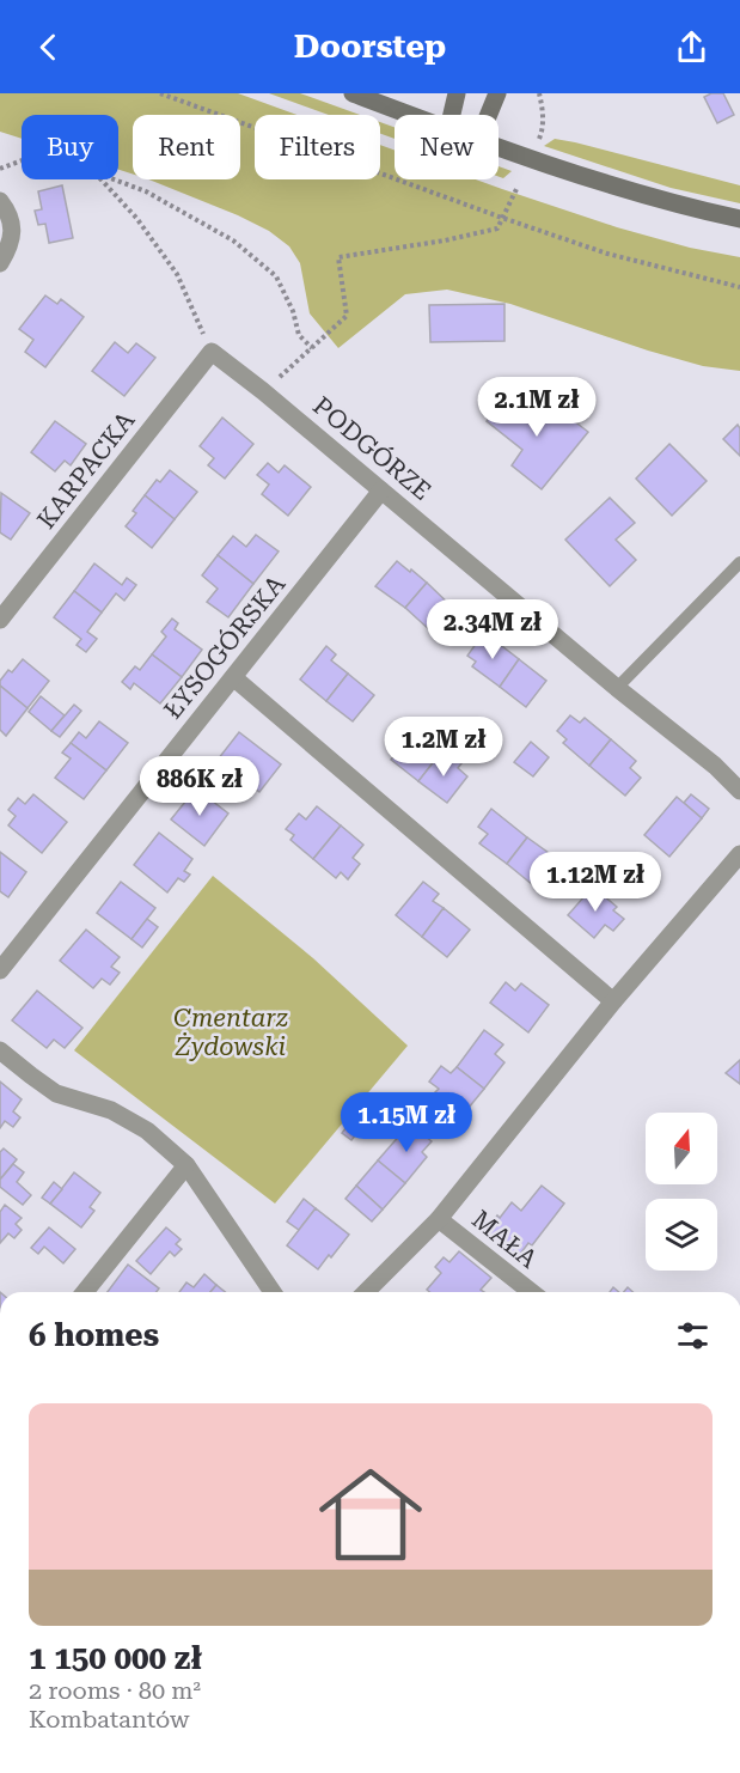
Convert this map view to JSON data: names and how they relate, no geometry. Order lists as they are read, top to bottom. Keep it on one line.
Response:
{"streets":{"street":["PODGÓRZE","KARPACKA","ŁYSOGÓRSKA","MAŁA"]},"crossings":[["PODGÓRZE","KARPACKA"],["PODGÓRZE","ŁYSOGÓRSKA"]],"parks":["Cmentarz Żydowski"],"north":"top","page":{"header":"Doorstep","chip":["Buy","Rent","Filters","New"],"price":["2.1M zł","2.34M zł","1.2M zł","886K zł","1.12M zł","1.15M zł"],"heading":"6 homes","list":[{"name":"1 150 000 zł","note":"2 rooms · 80 m² · Kombatantów"}]}}
